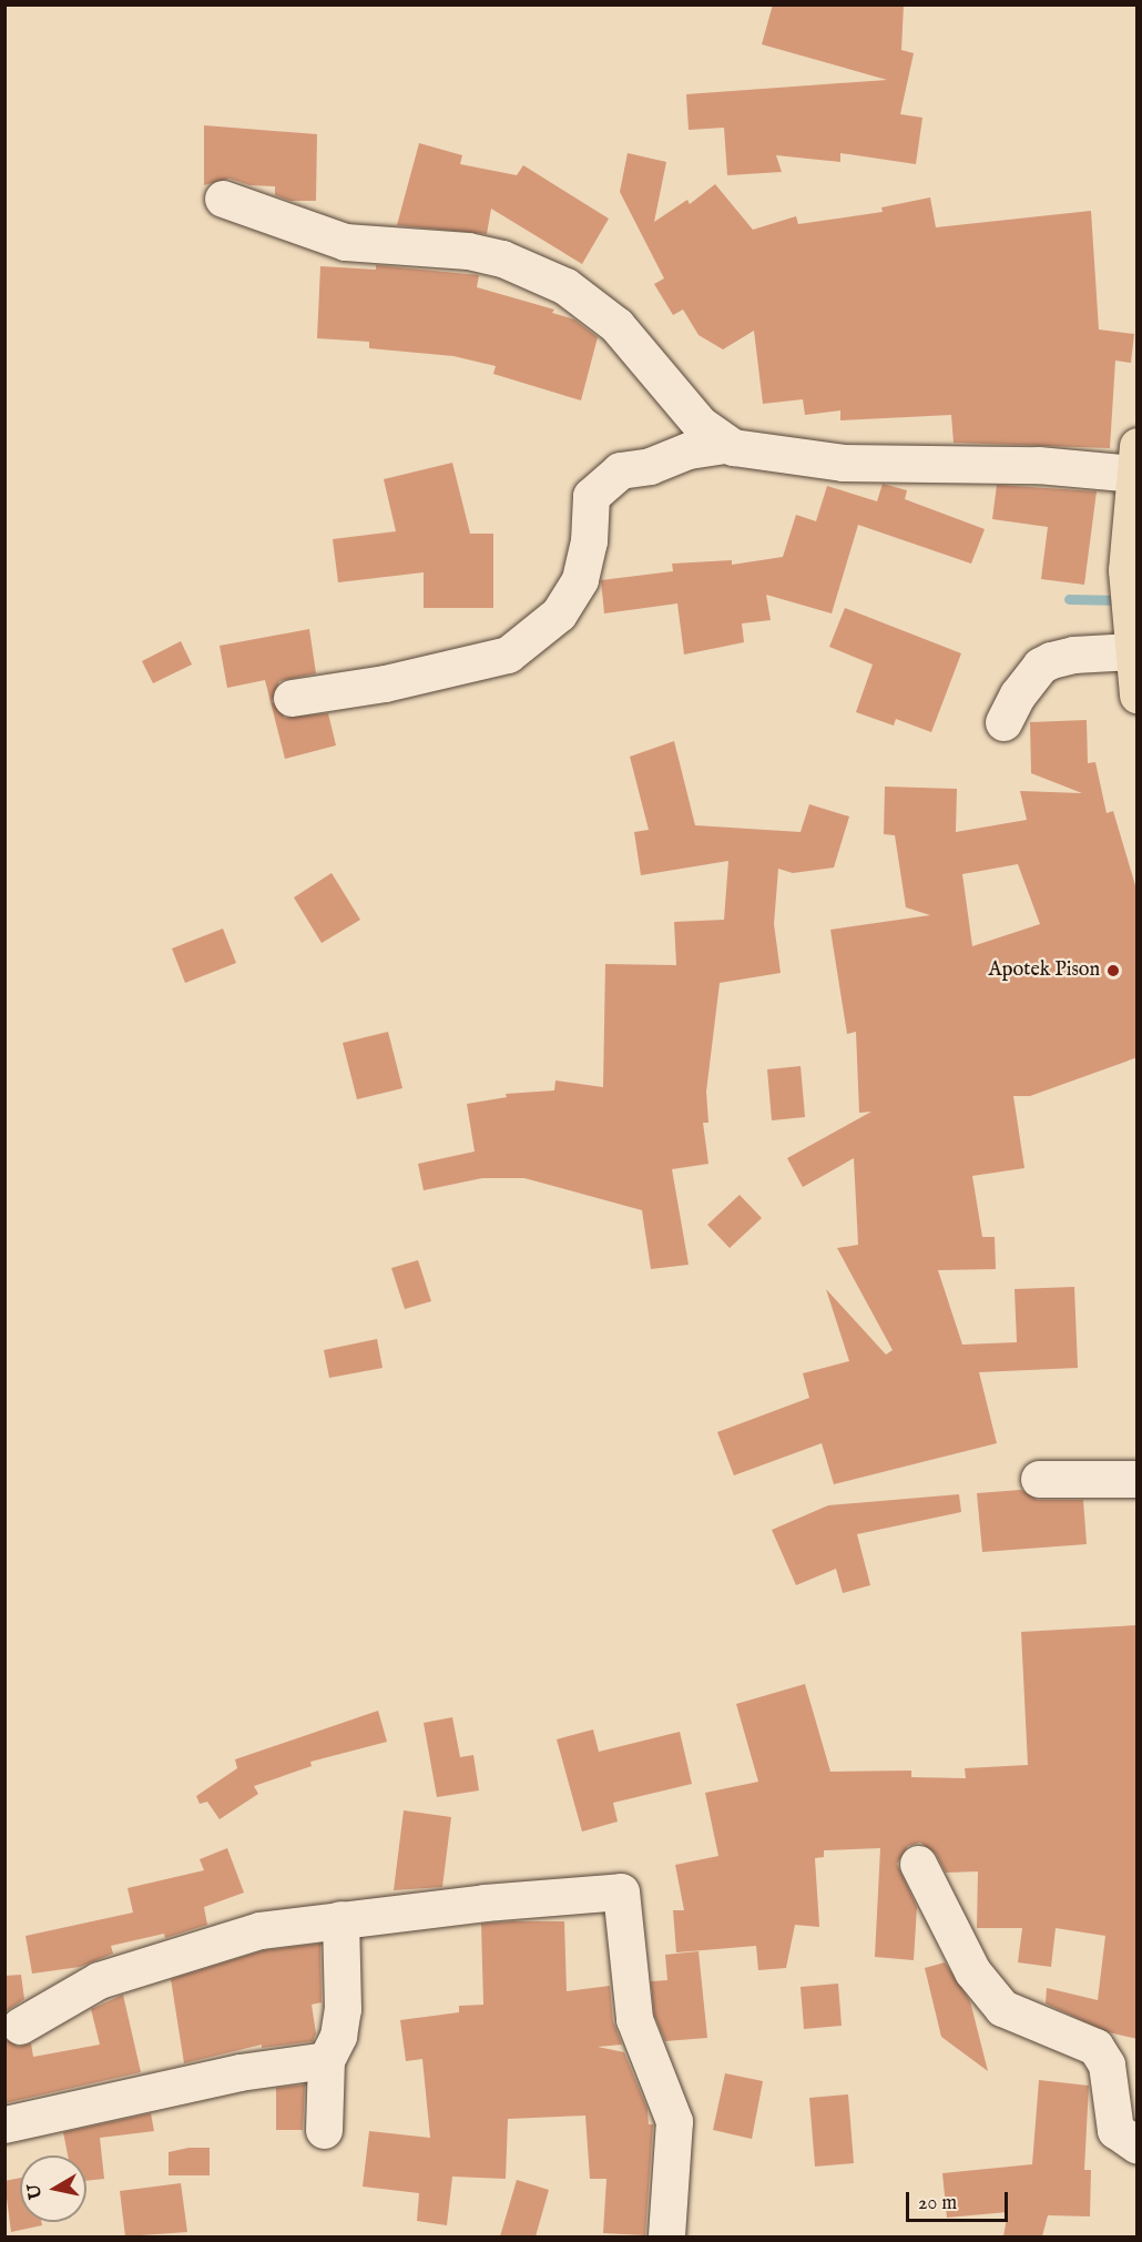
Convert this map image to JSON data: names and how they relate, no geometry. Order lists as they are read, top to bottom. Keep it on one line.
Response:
{"places":["Apotek Pison"],"scale_bar":"20 m","north":"left"}
